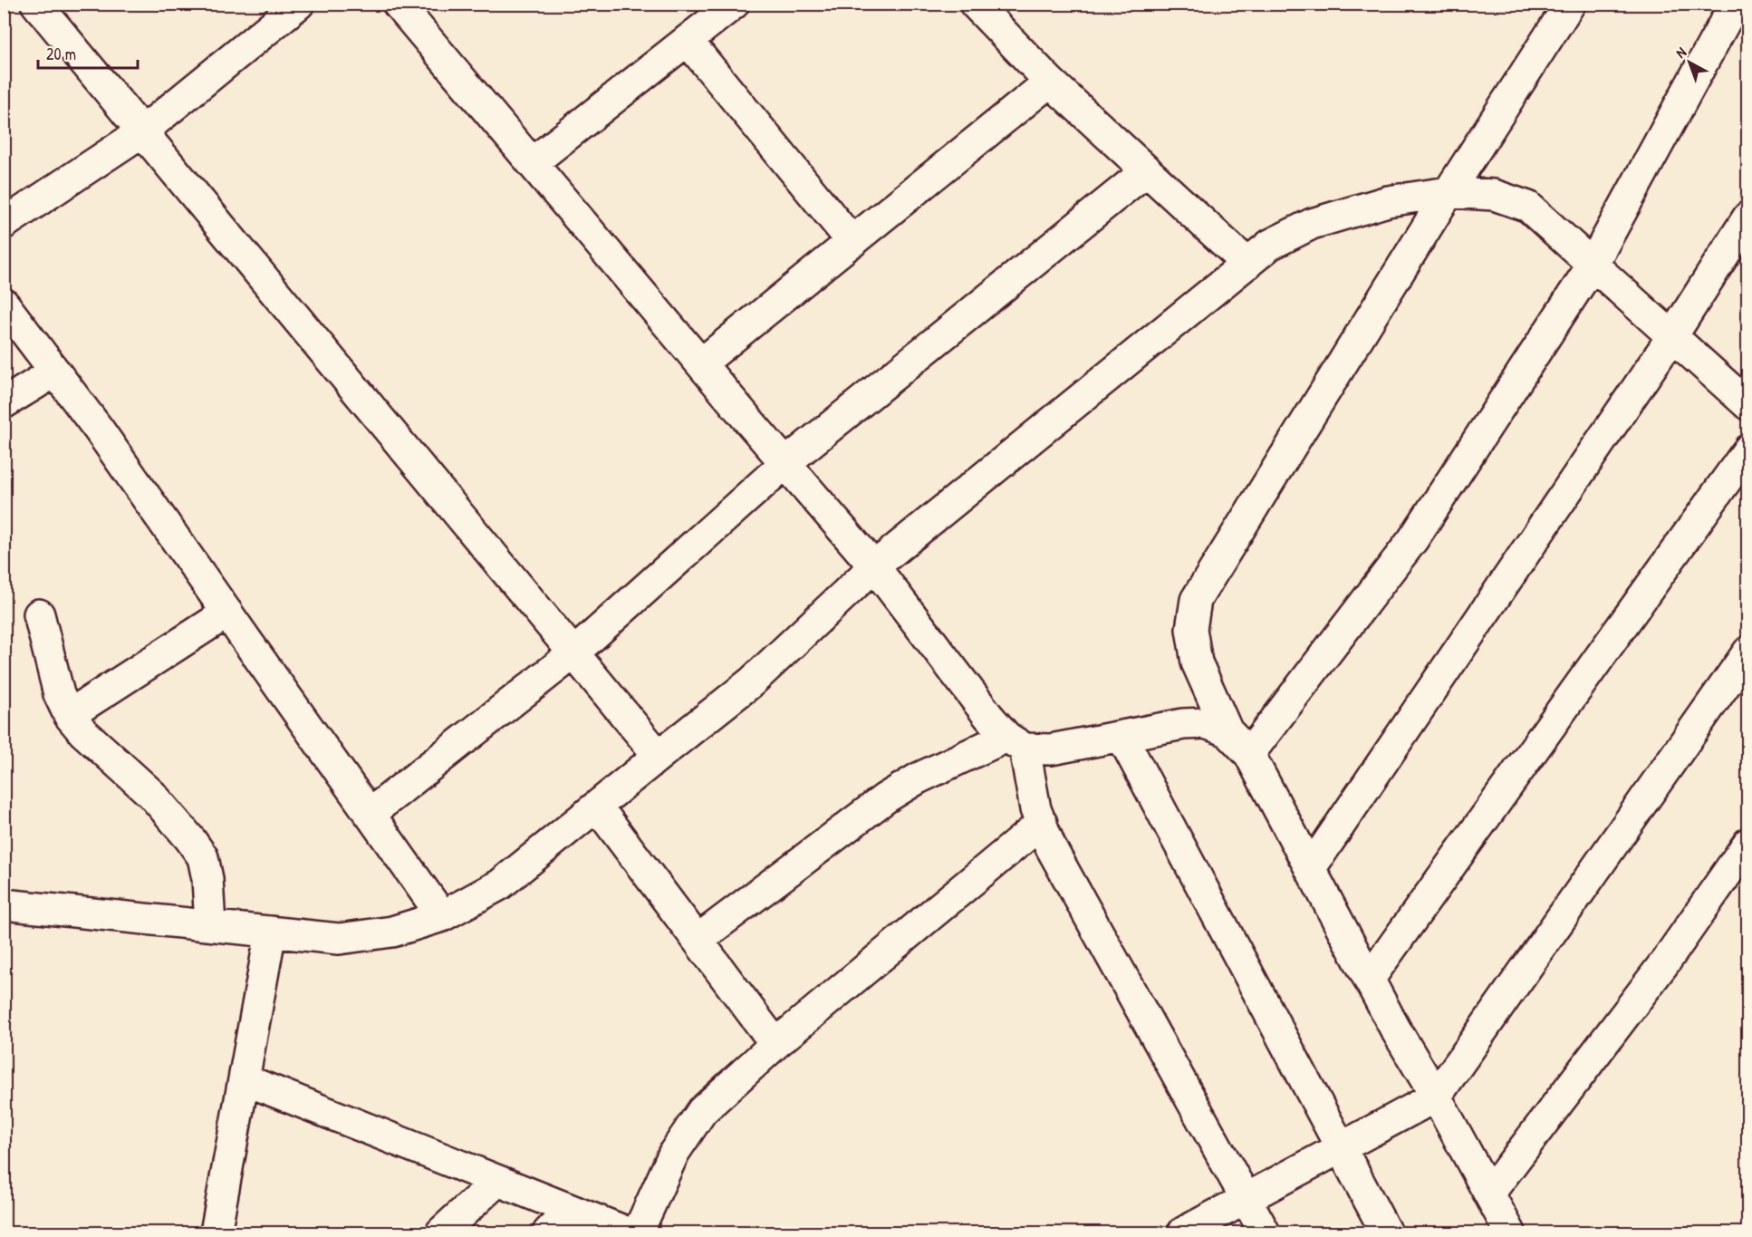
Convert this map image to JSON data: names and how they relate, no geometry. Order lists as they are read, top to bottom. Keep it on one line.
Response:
{"scale_bar":"20 m","north":"top left"}
